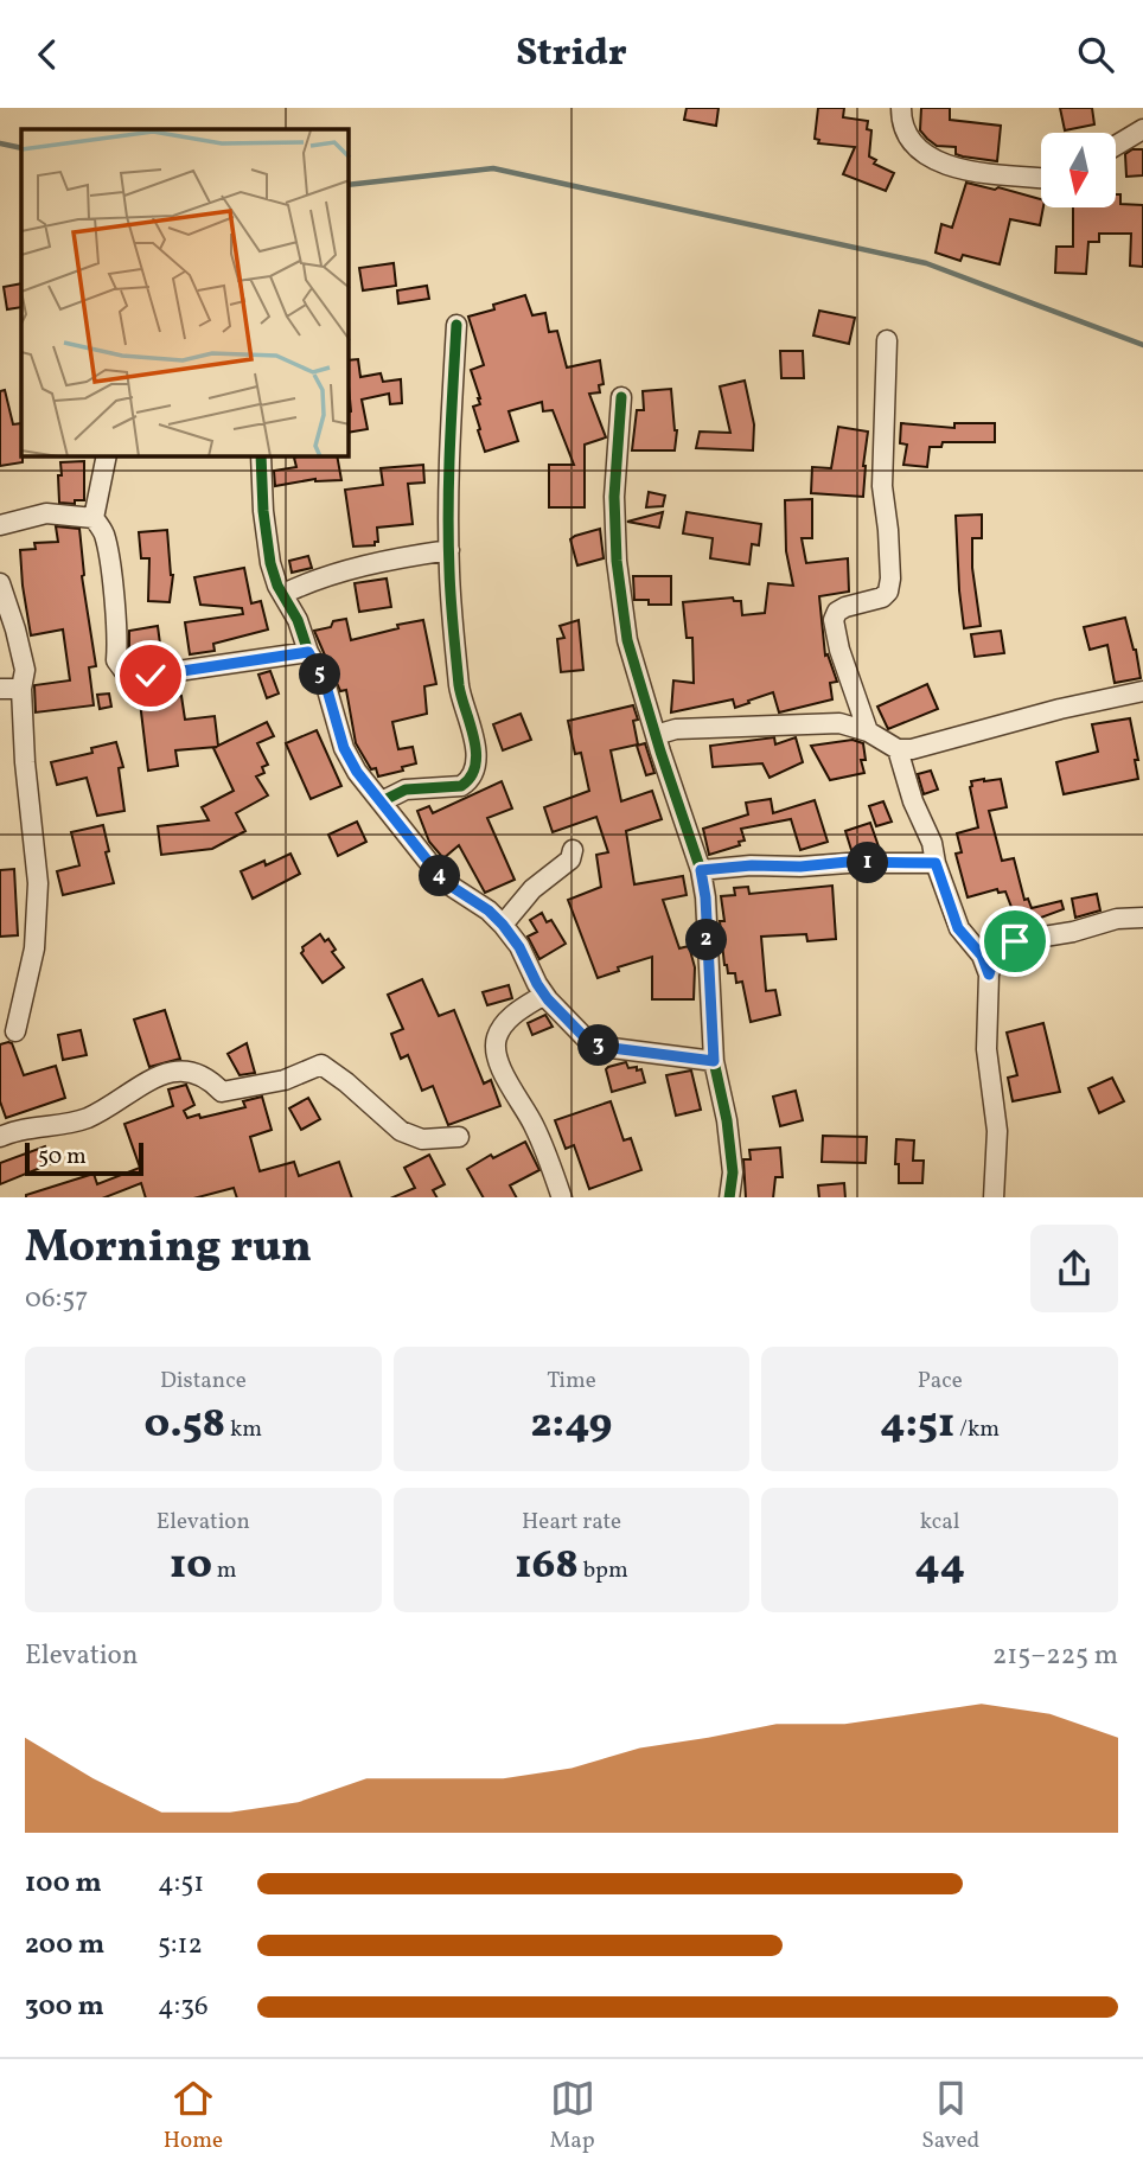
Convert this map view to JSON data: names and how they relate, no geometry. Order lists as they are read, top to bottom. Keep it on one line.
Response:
{"scale_bar":"50 m","north":"bottom","page":{"header":"Stridr","pins":["5","1","4","2","3"],"scale":"50 m","heading":["Morning run","06:57"],"stats":[["Distance","0.58 km"],["Time","2:49"],["Pace","4:51 /km"],["Elevation","10 m"],["Heart rate","168 bpm"],["kcal","44"]],"chart":["Elevation","215–225 m"],"list":[{"name":"100 m","note":"4:51"},{"name":"200 m","note":"5:12"},{"name":"300 m","note":"4:36"}],"tabs":["Home","Map","Saved"]}}
